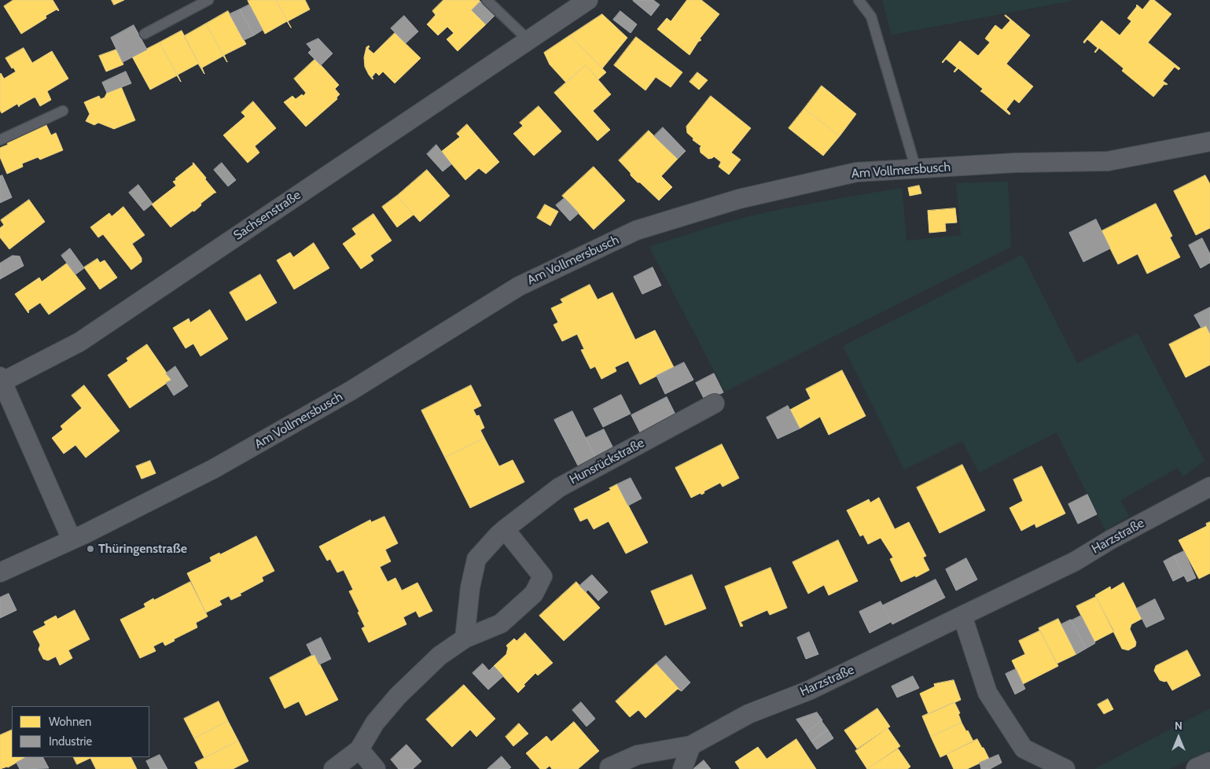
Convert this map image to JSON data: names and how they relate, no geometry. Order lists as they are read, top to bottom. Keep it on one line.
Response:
{"streets":{"street":["Am Vollmersbusch","Sachsenstraße","Hunsrückstraße","Harzstraße"]},"places":["Thüringenstraße"],"legend":["Wohnen","Industrie"],"north":"top"}
